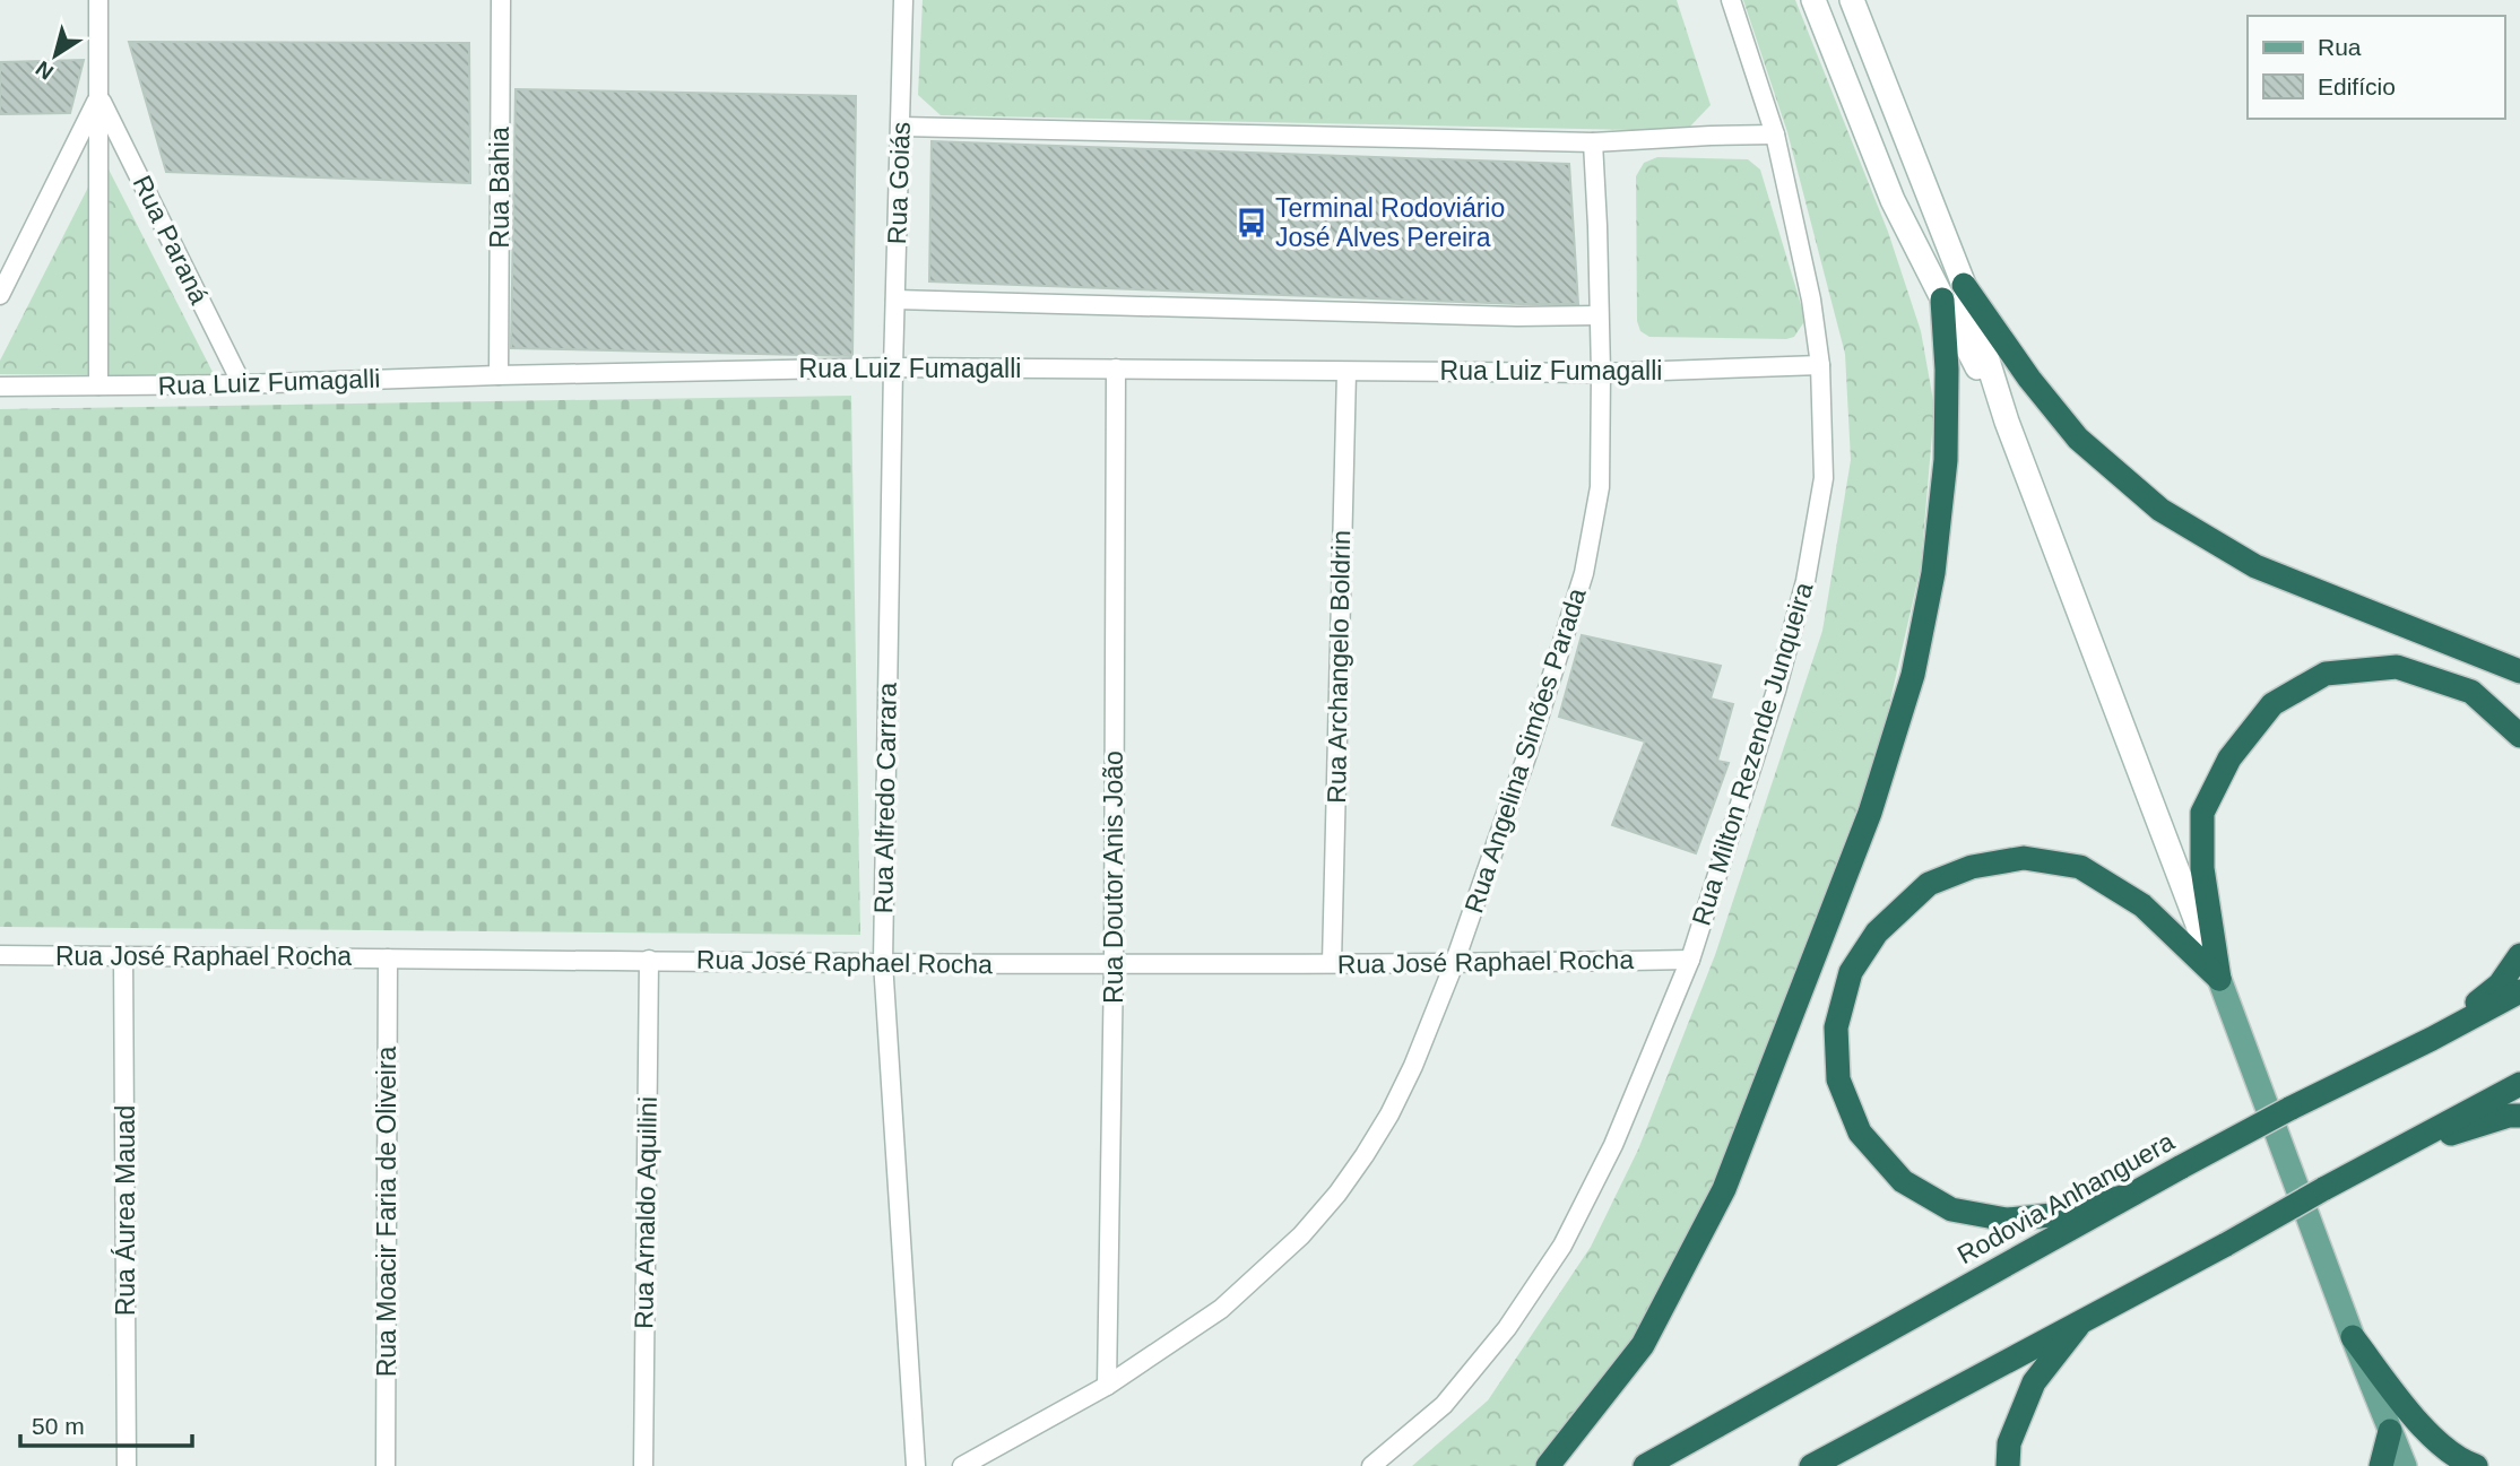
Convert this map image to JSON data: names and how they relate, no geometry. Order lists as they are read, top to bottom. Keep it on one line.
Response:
{"streets":{"highway":["Rodovia Anhanguera"],"street":["Rua Goiás","Rua Bahia","Rua Paraná","Rua Luiz Fumagalli","Rua Archangelo Boldrin","Rua Angelina Simões Parada","Rua Milton Rezende Junqueira","Rua Alfredo Carrara","Rua Doutor Anis João","Rua José Raphael Rocha","Rua Áurea Mauad","Rua Moacir Faria de Oliveira","Rua Arnaldo Aquilini"]},"crossings":[["Rua Goiás","Rua Luiz Fumagalli"],["Rua Goiás","Rua Alfredo Carrara"],["Rua Bahia","Rua Luiz Fumagalli"],["Rua Paraná","Rua Luiz Fumagalli"],["Rua Luiz Fumagalli","Rua Archangelo Boldrin"],["Rua Luiz Fumagalli","Rua Angelina Simões Parada"],["Rua Luiz Fumagalli","Rua Milton Rezende Junqueira"],["Rua Luiz Fumagalli","Rua Alfredo Carrara"],["Rua Luiz Fumagalli","Rua Doutor Anis João"],["Rua Archangelo Boldrin","Rua José Raphael Rocha"],["Rua Angelina Simões Parada","Rua Doutor Anis João"],["Rua Angelina Simões Parada","Rua José Raphael Rocha"],["Rua Milton Rezende Junqueira","Rua José Raphael Rocha"],["Rua Alfredo Carrara","Rua José Raphael Rocha"],["Rua Doutor Anis João","Rua José Raphael Rocha"],["Rua José Raphael Rocha","Rua Áurea Mauad"],["Rua José Raphael Rocha","Rua Moacir Faria de Oliveira"],["Rua José Raphael Rocha","Rua Arnaldo Aquilini"]],"places":{"bus stop":["Terminal Rodoviário José Alves Pereira"]},"legend":["Rua","Edifício"],"scale_bar":"50 m","north":"bottom left"}
